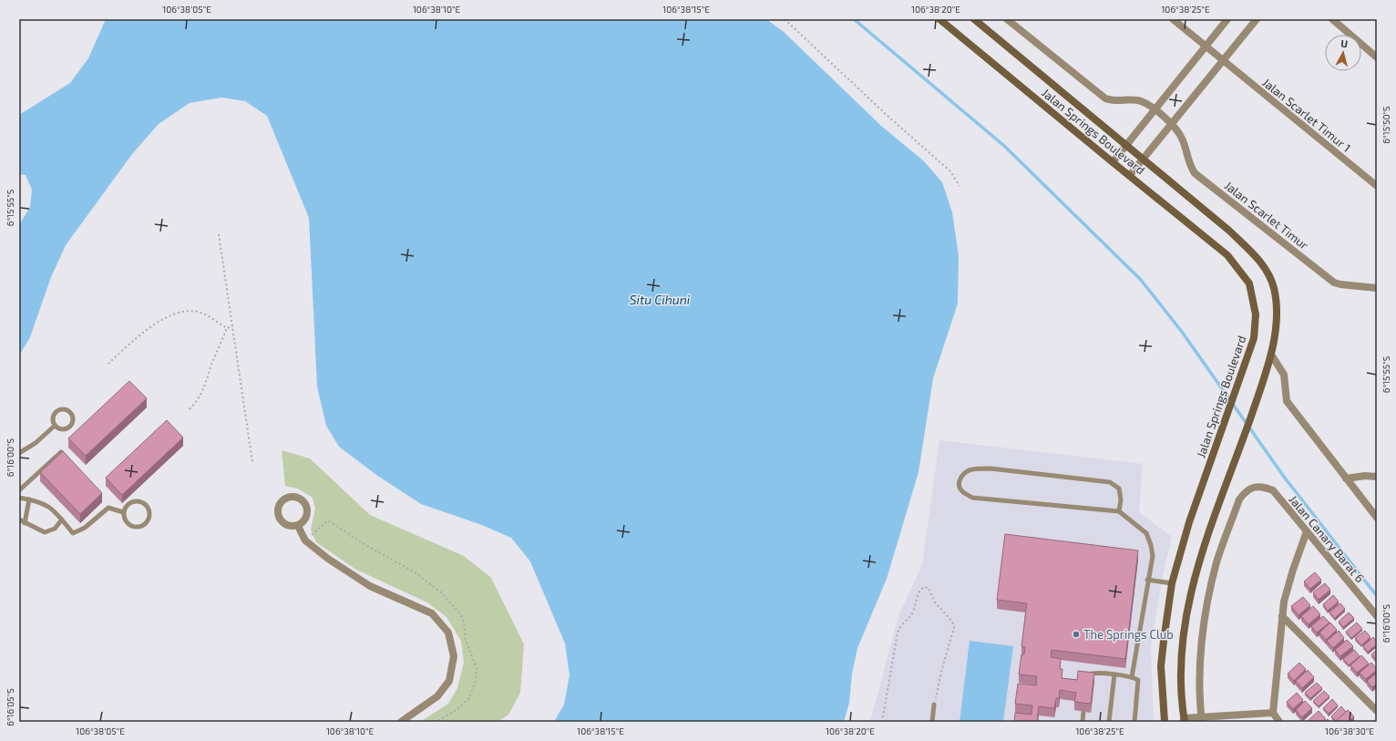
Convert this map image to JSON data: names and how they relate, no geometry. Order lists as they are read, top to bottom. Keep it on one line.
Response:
{"streets":{"main road":["Jalan Springs Boulevard"],"street":["Jalan Scarlet Timur 1","Jalan Scarlet Timur","Jalan Canary Barat 6"]},"water":["Situ Cihuni"],"places":["The Springs Club"],"north":"top","coordinates":["106°38'05\"E","106°38'10\"E","106°38'15\"E","106°38'20\"E","106°38'25\"E","6°15'50\"S","6°15'55\"S","6°16'00\"S","6°16'05\"S","106°38'30\"E"]}
